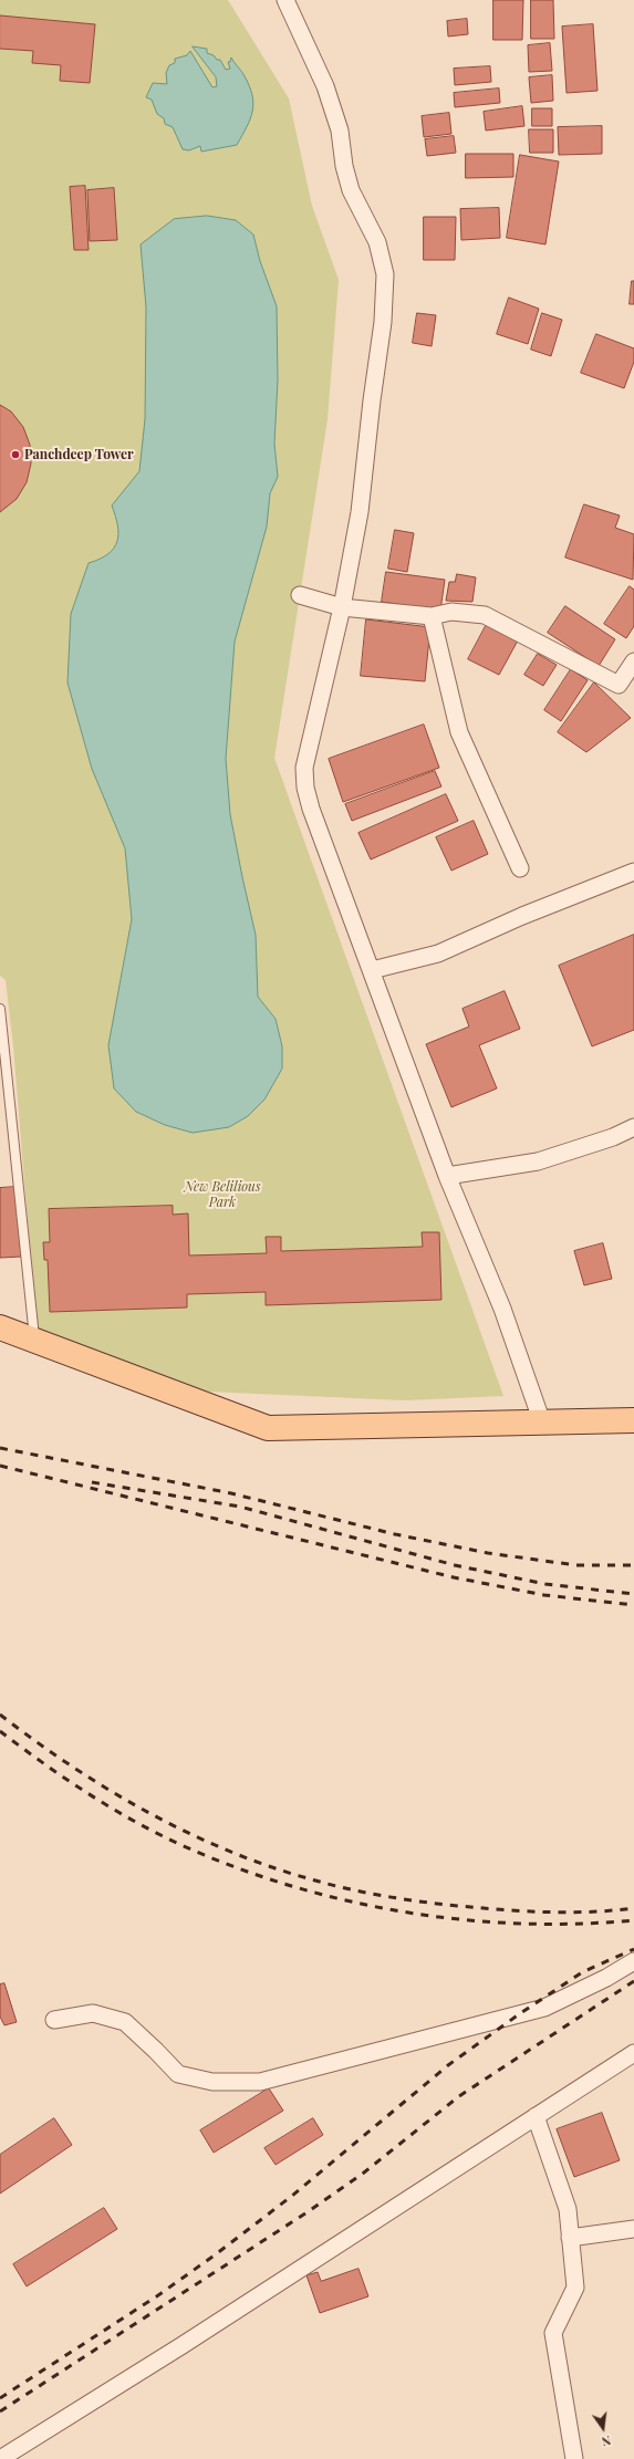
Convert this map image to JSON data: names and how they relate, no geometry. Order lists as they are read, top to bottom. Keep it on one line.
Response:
{"parks":["New Belilious Park"],"places":["Panchdeep Tower"],"north":"bottom"}
